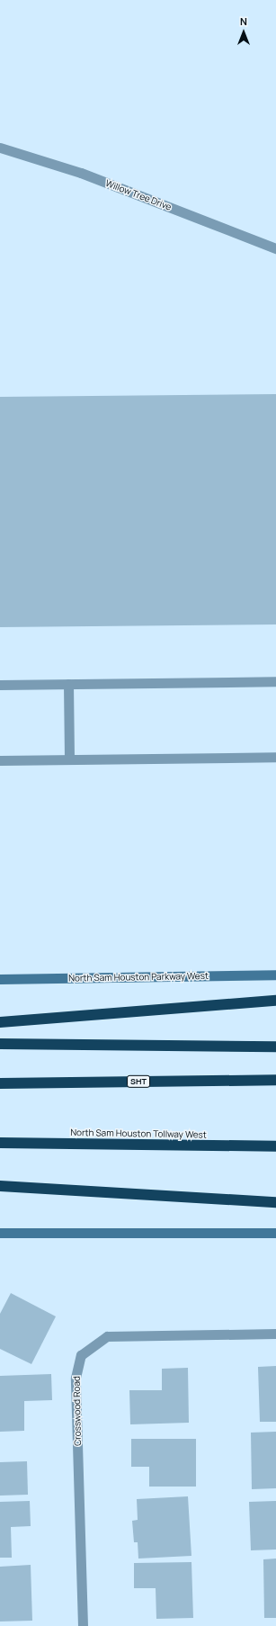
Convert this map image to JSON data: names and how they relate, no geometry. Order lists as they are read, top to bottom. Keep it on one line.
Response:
{"streets":{"highway":["SHT","North Sam Houston Tollway West"],"main road":["North Sam Houston Parkway West"],"street":["Willow Tree Drive","Crosswood Road"]},"north":"top"}
